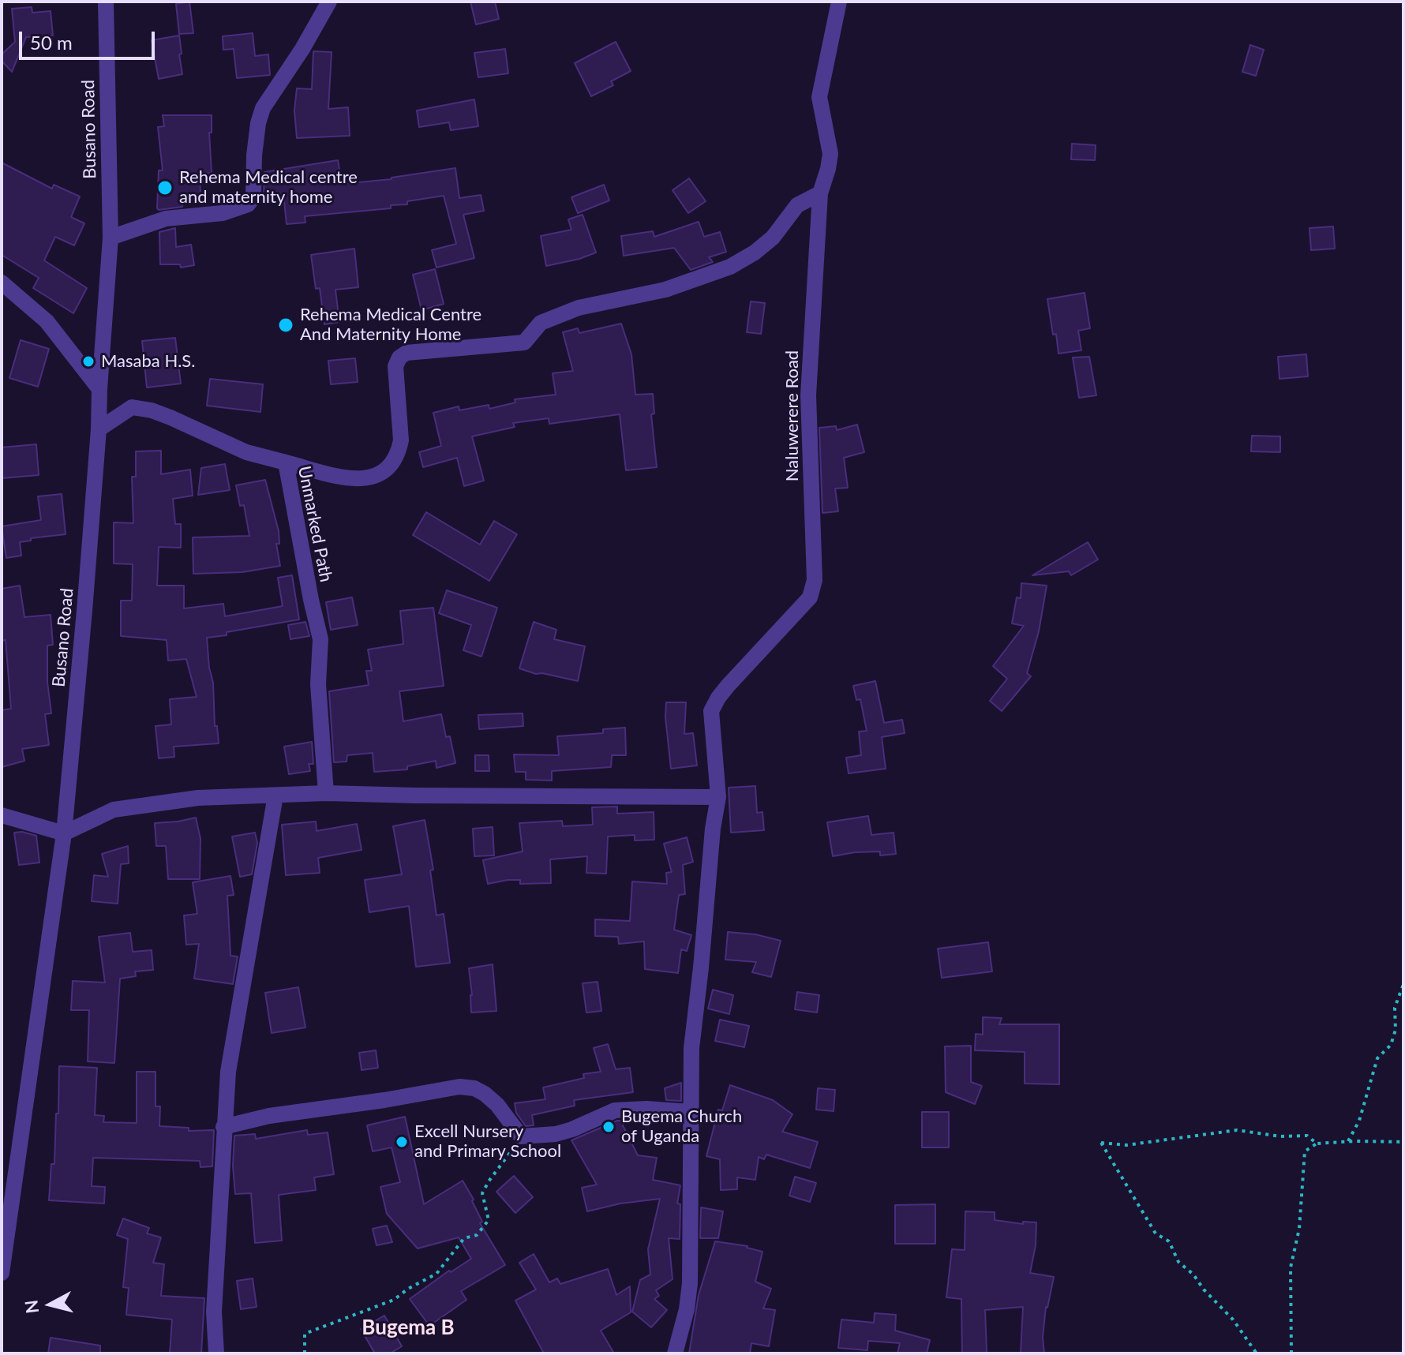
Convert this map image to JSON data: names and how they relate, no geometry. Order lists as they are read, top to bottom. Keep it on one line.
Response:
{"streets":{"street":["Busano Road","Naluwerere Road","Unmarked Path"]},"crossings":[["Busano Road","Unmarked Path"]],"districts":["Bugema B"],"places":["Rehema Medical centre and maternity home","Rehema Medical Centre And Maternity Home","Masaba H.S.","Bugema Church of Uganda","Excell Nursery and Primary School"],"scale_bar":"50 m","north":"left"}
